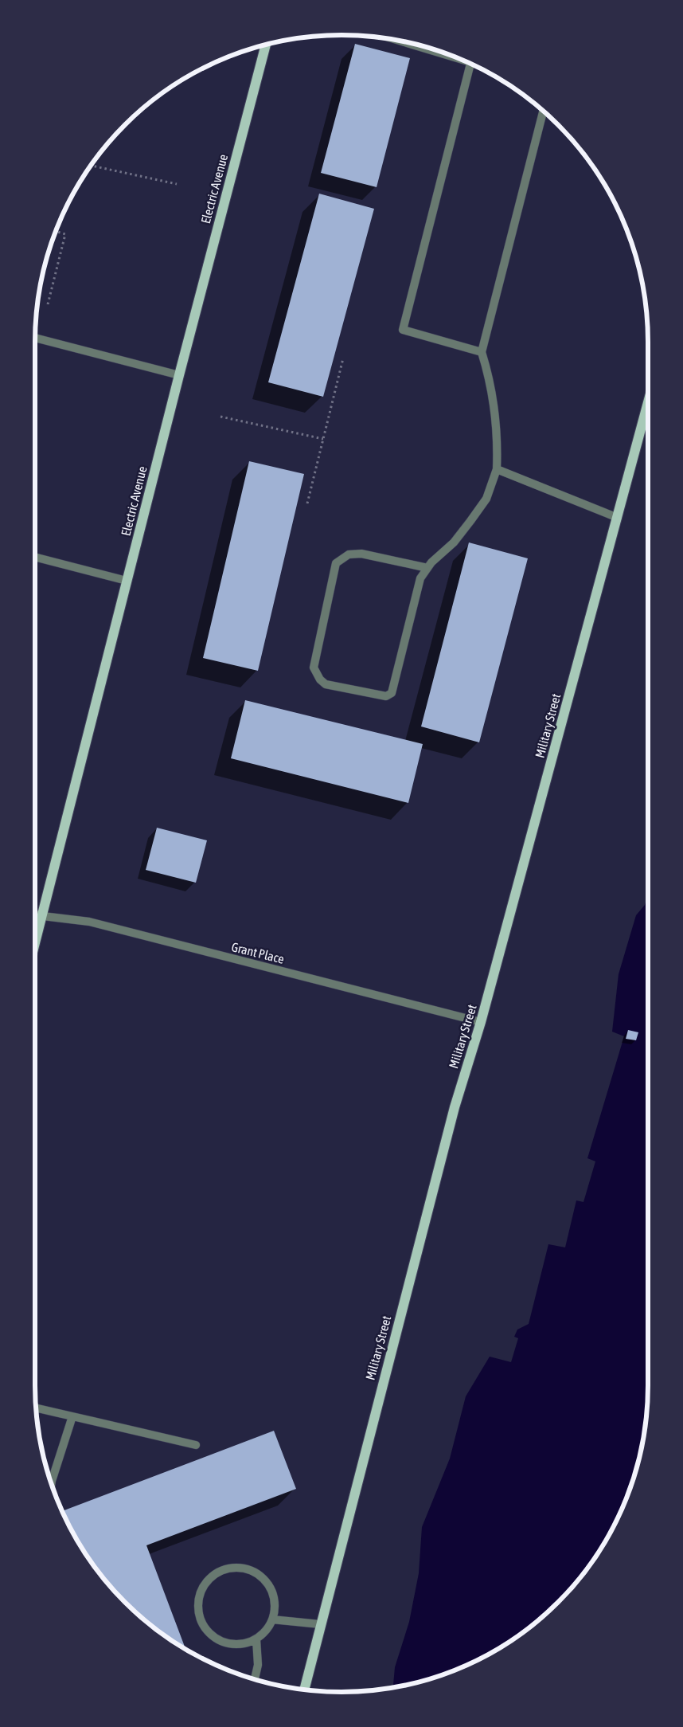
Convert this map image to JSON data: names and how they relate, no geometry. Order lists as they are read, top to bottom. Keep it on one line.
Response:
{"streets":{"main road":["Electric Avenue","Military Street"],"street":["Grant Place"]},"crossings":[["Electric Avenue","Grant Place"],["Military Street","Grant Place"]]}
